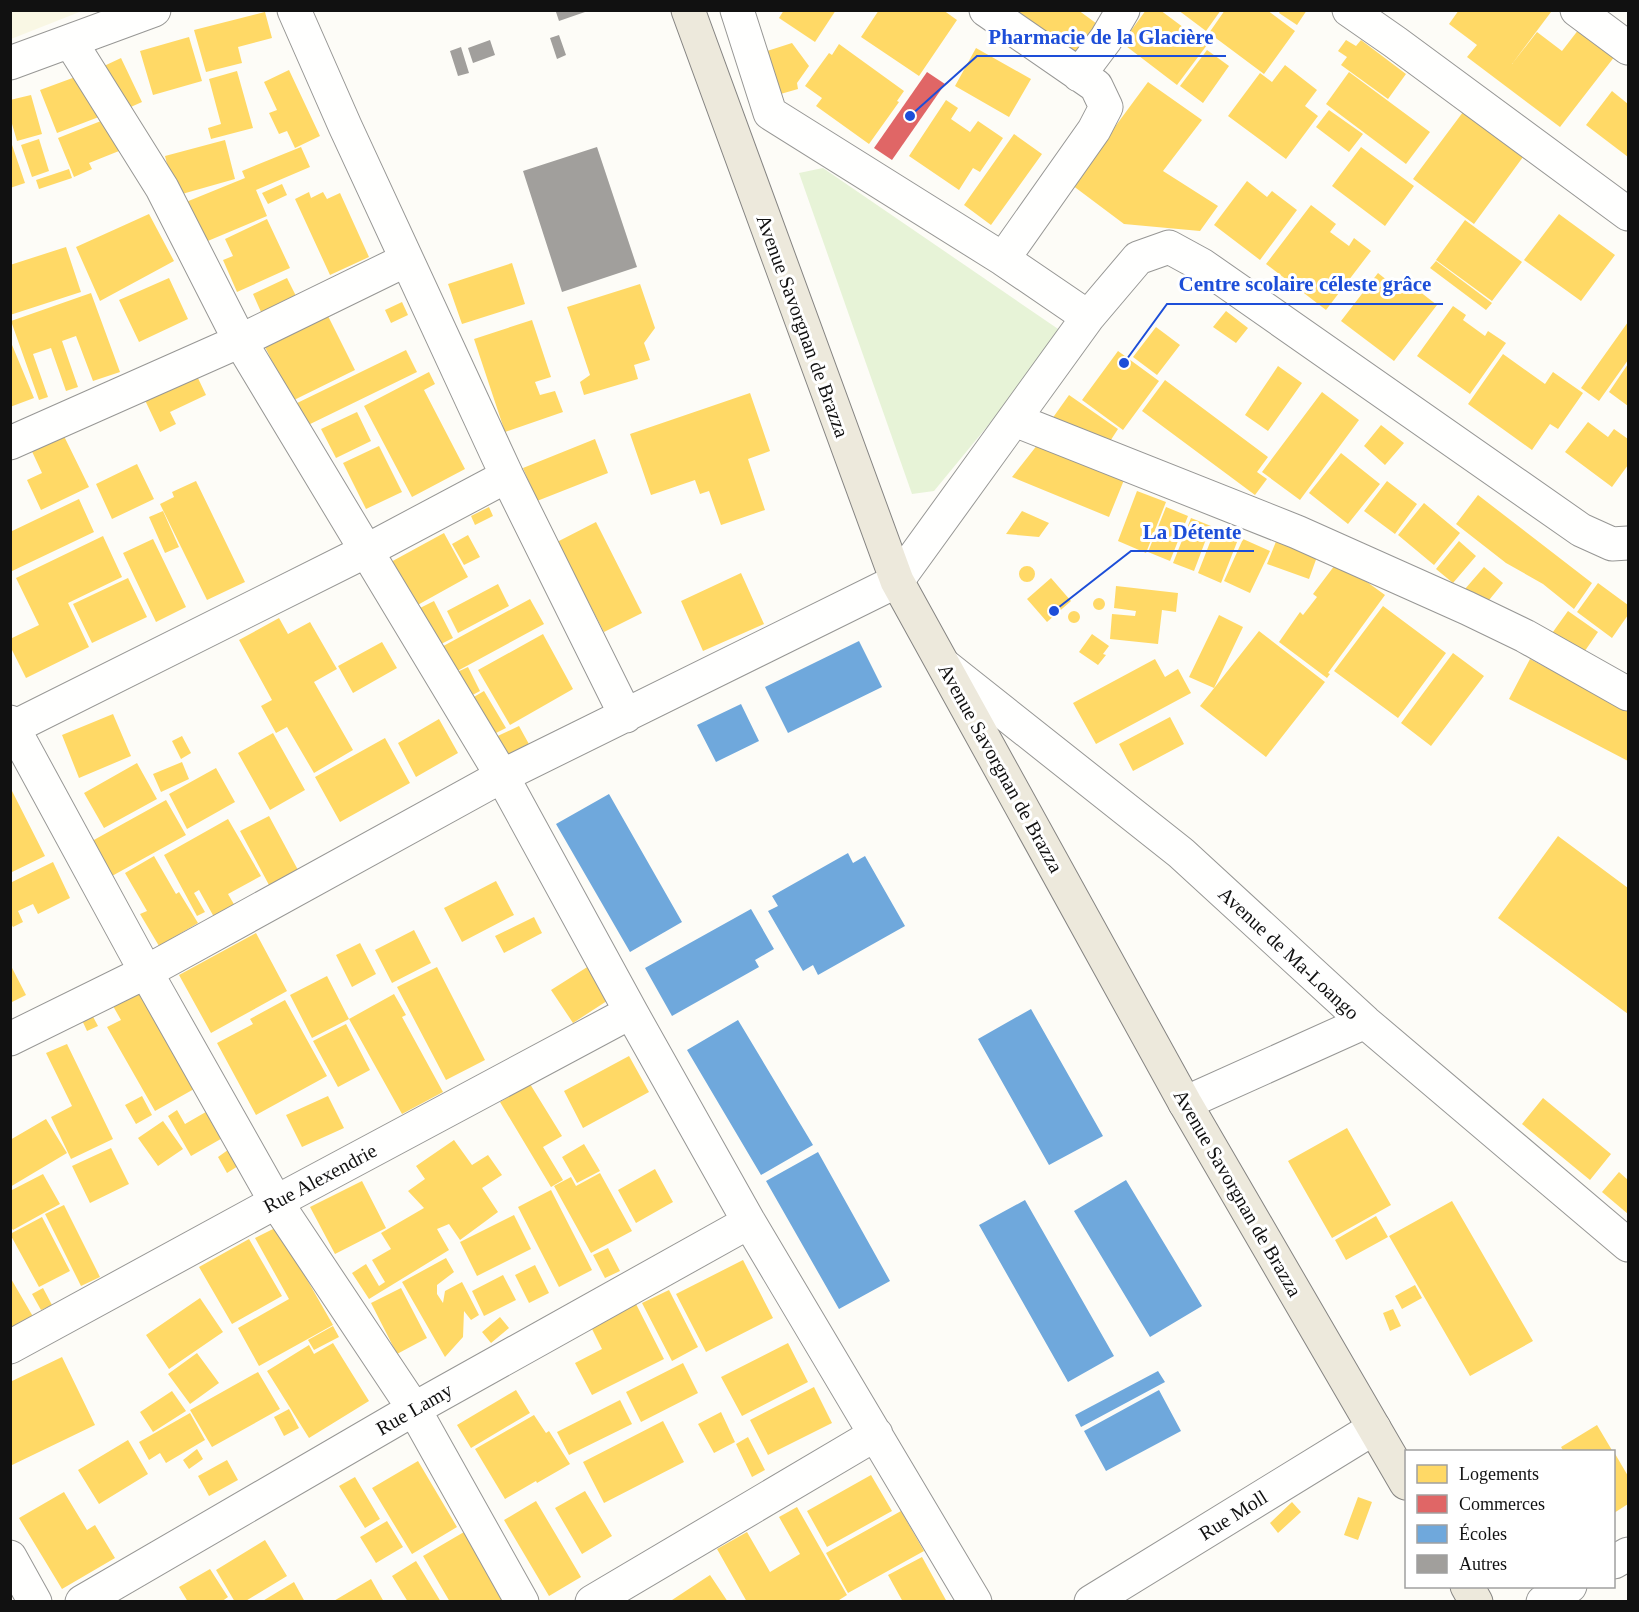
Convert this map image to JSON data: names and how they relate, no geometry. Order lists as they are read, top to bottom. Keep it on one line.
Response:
{"streets":{"main road":["Avenue Savorgnan de Brazza"],"street":["Avenue de Ma-Loango","Rue Alexendrie","Rue Lamy","Rue Moll"]},"crossings":[["Avenue Savorgnan de Brazza","Avenue de Ma-Loango"],["Avenue Savorgnan de Brazza","Rue Moll"]],"places":["Pharmacie de la Glacière","Centre scolaire céleste grâce","La Détente"],"legend":["Logements","Commerces","Écoles","Autres"]}
